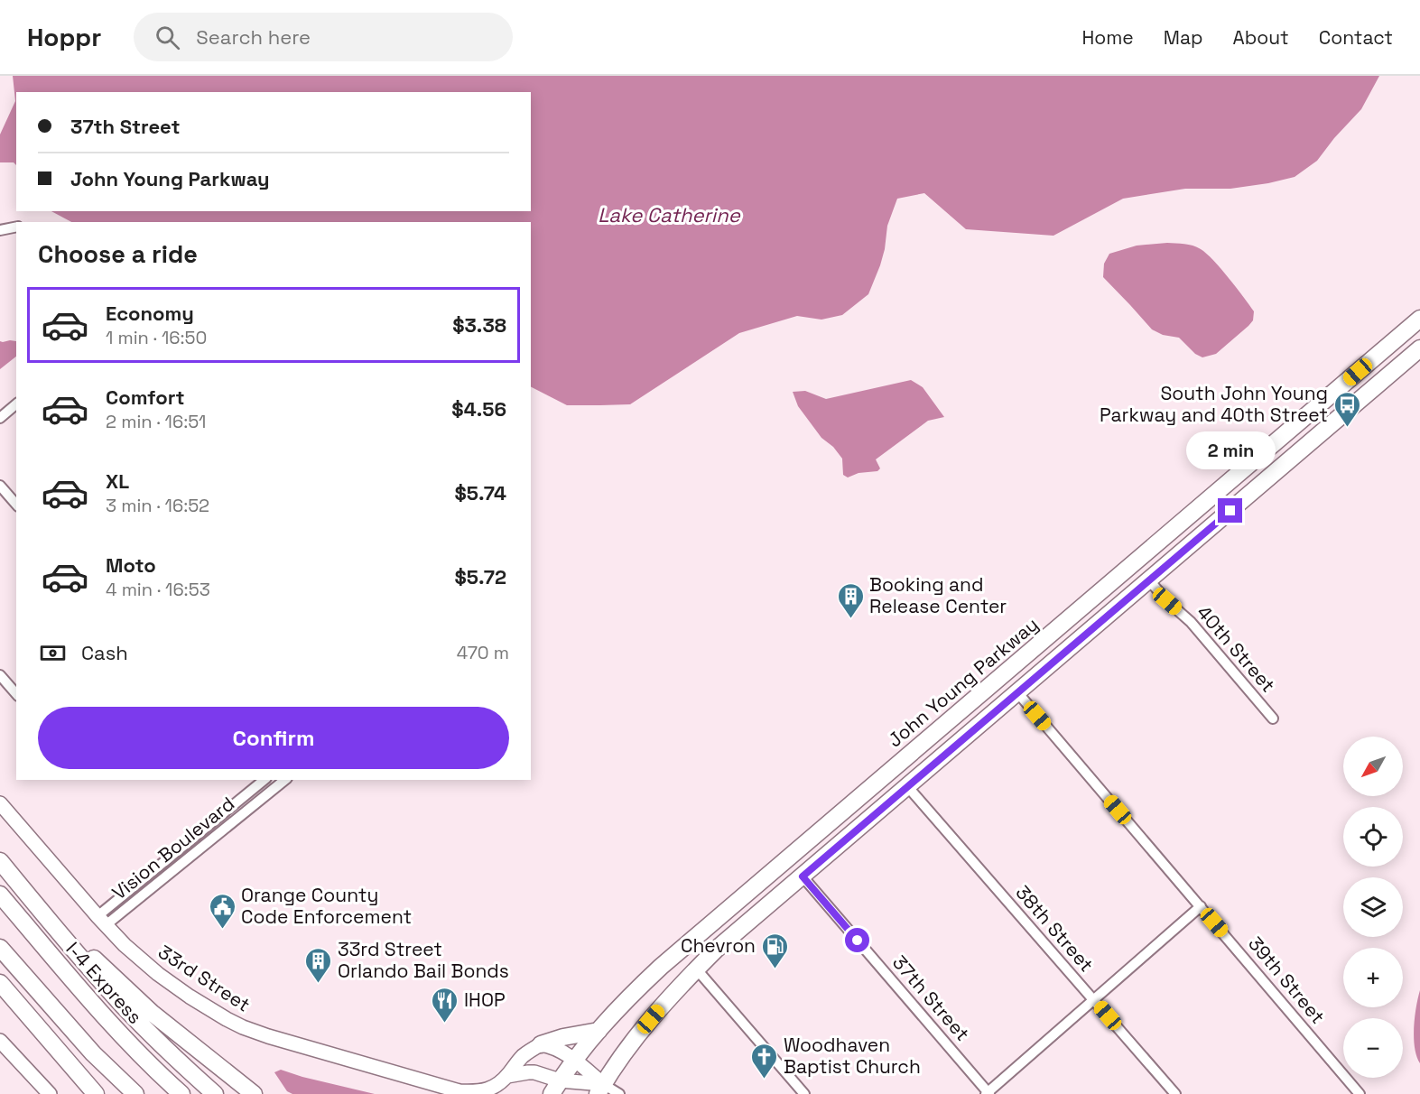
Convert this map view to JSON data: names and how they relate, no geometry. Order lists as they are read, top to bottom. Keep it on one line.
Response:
{"streets":{"highway":["John Young Parkway","I-4 Express"],"street":["40th Street","Vision Boulevard","38th Street","33rd Street","39th Street","37th Street"]},"crossings":[["John Young Parkway","33rd Street"],["Vision Boulevard","33rd Street"]],"water":["Lake Catherine"],"places":{"bus stop":["South John Young Parkway and 40th Street"],"building":["Booking and Release Center","33rd Street Orlando Bail Bonds"],"public building":["Orange County Code Enforcement"],"fuel station":["Chevron"],"restaurant":["IHOP"],"church":["Woodhaven Baptist Church"]},"north":"bottom left","page":{"header":"Hoppr","search":"Search here","nav":["Home","Map","About","Contact"],"banner":["37th Street","John Young Parkway"],"heading":"Choose a ride","list":[{"name":"Economy","note":"1 min · 16:50","value":"$3.38"},{"name":"Comfort","note":"2 min · 16:51","value":"$4.56"},{"name":"XL","note":"3 min · 16:52","value":"$5.74"},{"name":"Moto","note":"4 min · 16:53","value":"$5.72"}],"bubble":"2 min","pay":["Cash","470 m"],"buttons":"Confirm","map_buttons":["+","−"]}}
